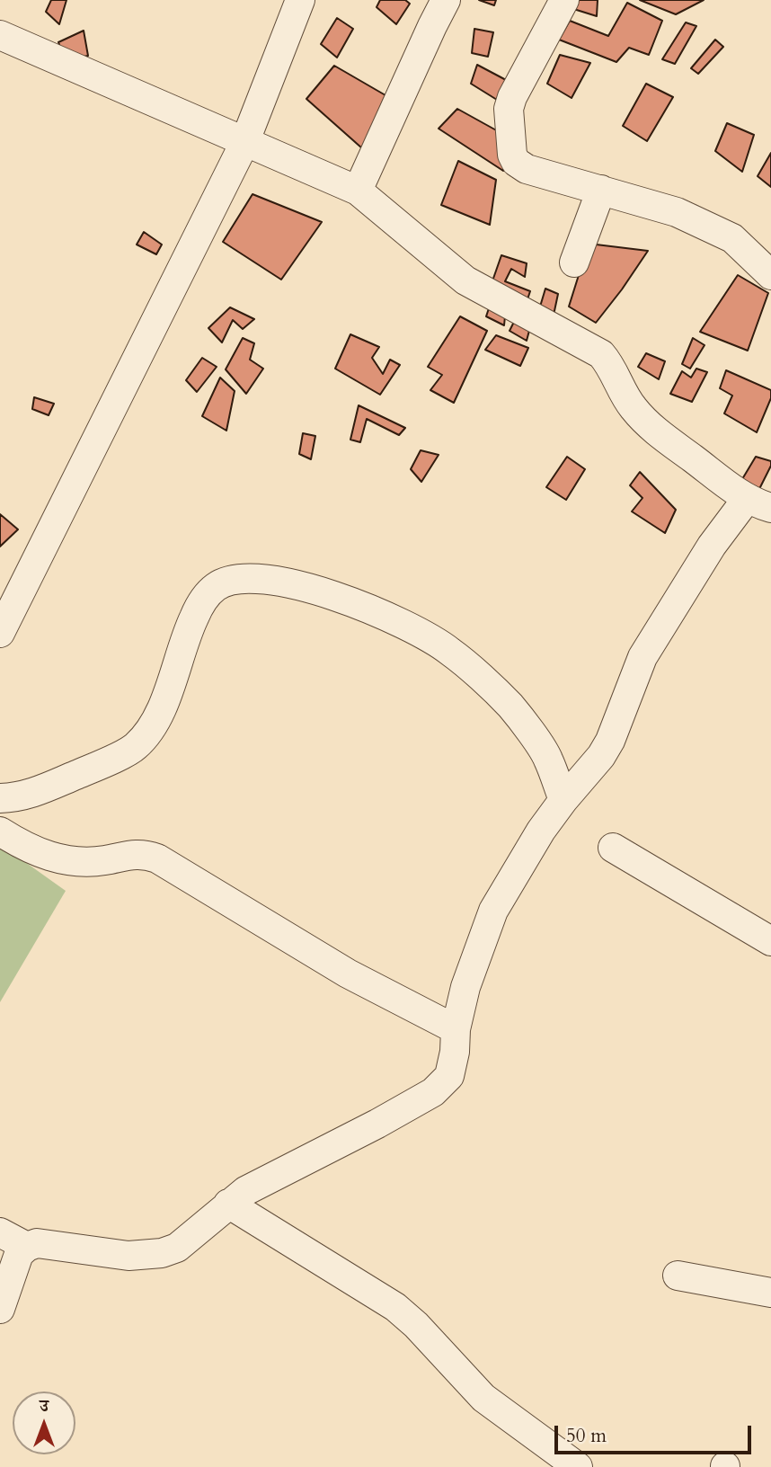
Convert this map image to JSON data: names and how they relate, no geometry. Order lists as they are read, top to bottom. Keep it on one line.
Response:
{"scale_bar":"50 m","north":"top"}
